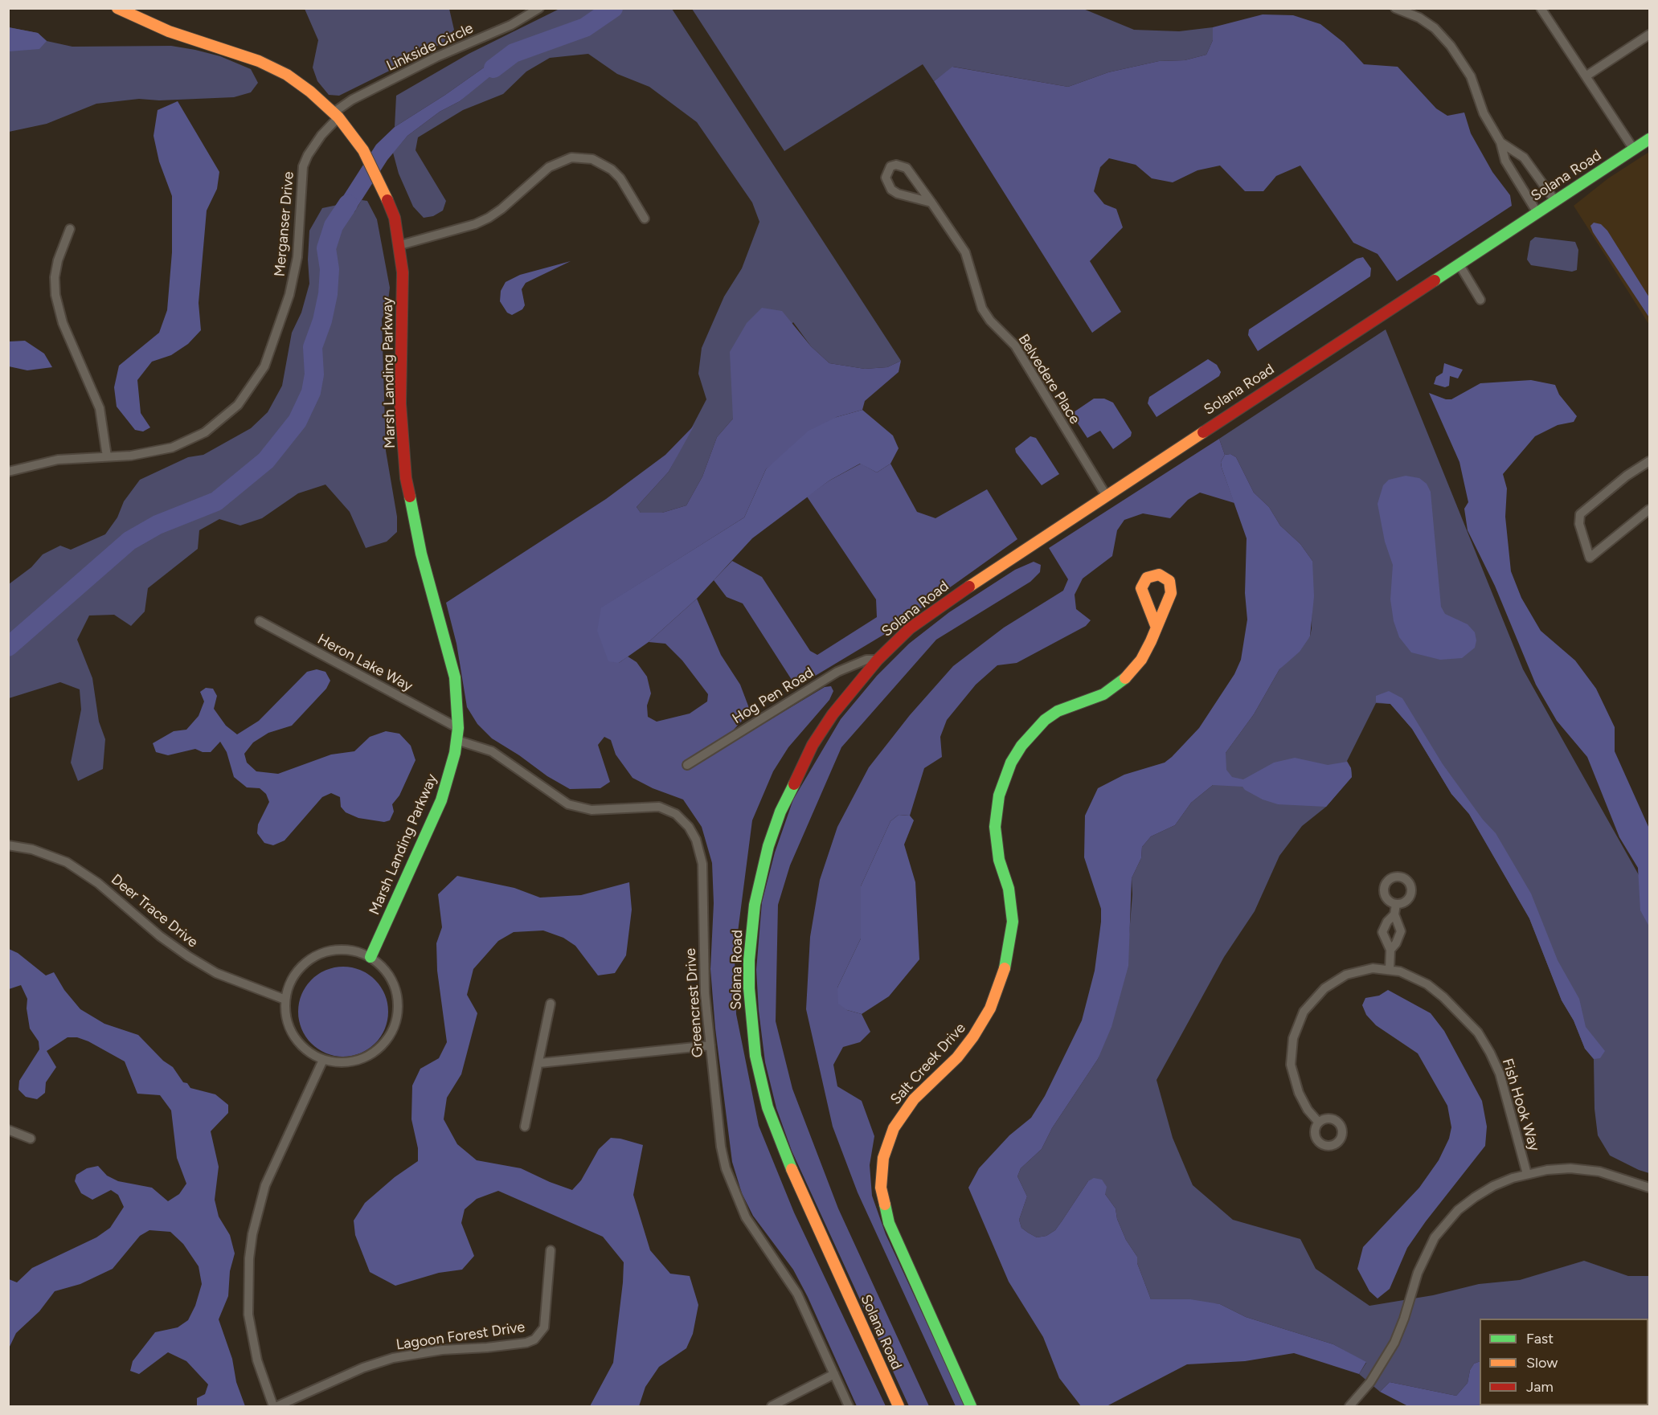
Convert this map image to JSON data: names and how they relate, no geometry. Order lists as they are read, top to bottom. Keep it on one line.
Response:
{"streets":{"street":["Linkside Circle","Solana Road","Merganser Drive","Marsh Landing Parkway","Belvedere Place","Heron Lake Way","Hog Pen Road","Deer Trace Drive","Greencrest Drive","Salt Creek Drive","Fish Hook Way","Lagoon Forest Drive"]},"crossings":[["Linkside Circle","Merganser Drive"],["Linkside Circle","Marsh Landing Parkway"],["Solana Road","Belvedere Place"],["Solana Road","Hog Pen Road"],["Merganser Drive","Marsh Landing Parkway"],["Marsh Landing Parkway","Heron Lake Way"],["Marsh Landing Parkway","Deer Trace Drive"],["Marsh Landing Parkway","Greencrest Drive"]],"legend":["Fast","Slow","Jam"]}
